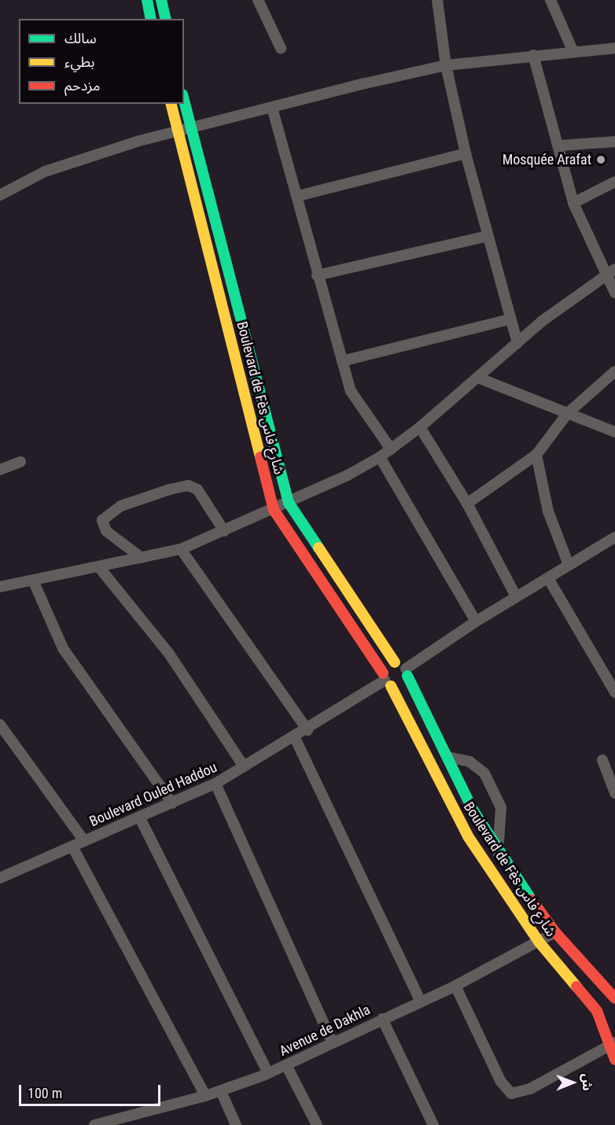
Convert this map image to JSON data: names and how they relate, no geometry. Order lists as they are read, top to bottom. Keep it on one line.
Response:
{"streets":{"main road":["Boulevard de Fès شارع فاس"],"street":["Boulevard Ouled Haddou","Avenue de Dakhla"]},"crossings":[["Boulevard de Fès شارع فاس","Boulevard Ouled Haddou"],["Boulevard de Fès شارع فاس","Avenue de Dakhla"]],"places":["Mosquée Arafat"],"legend":["سالك","بطيء","مزدحم"],"scale_bar":"100 m","north":"right"}
